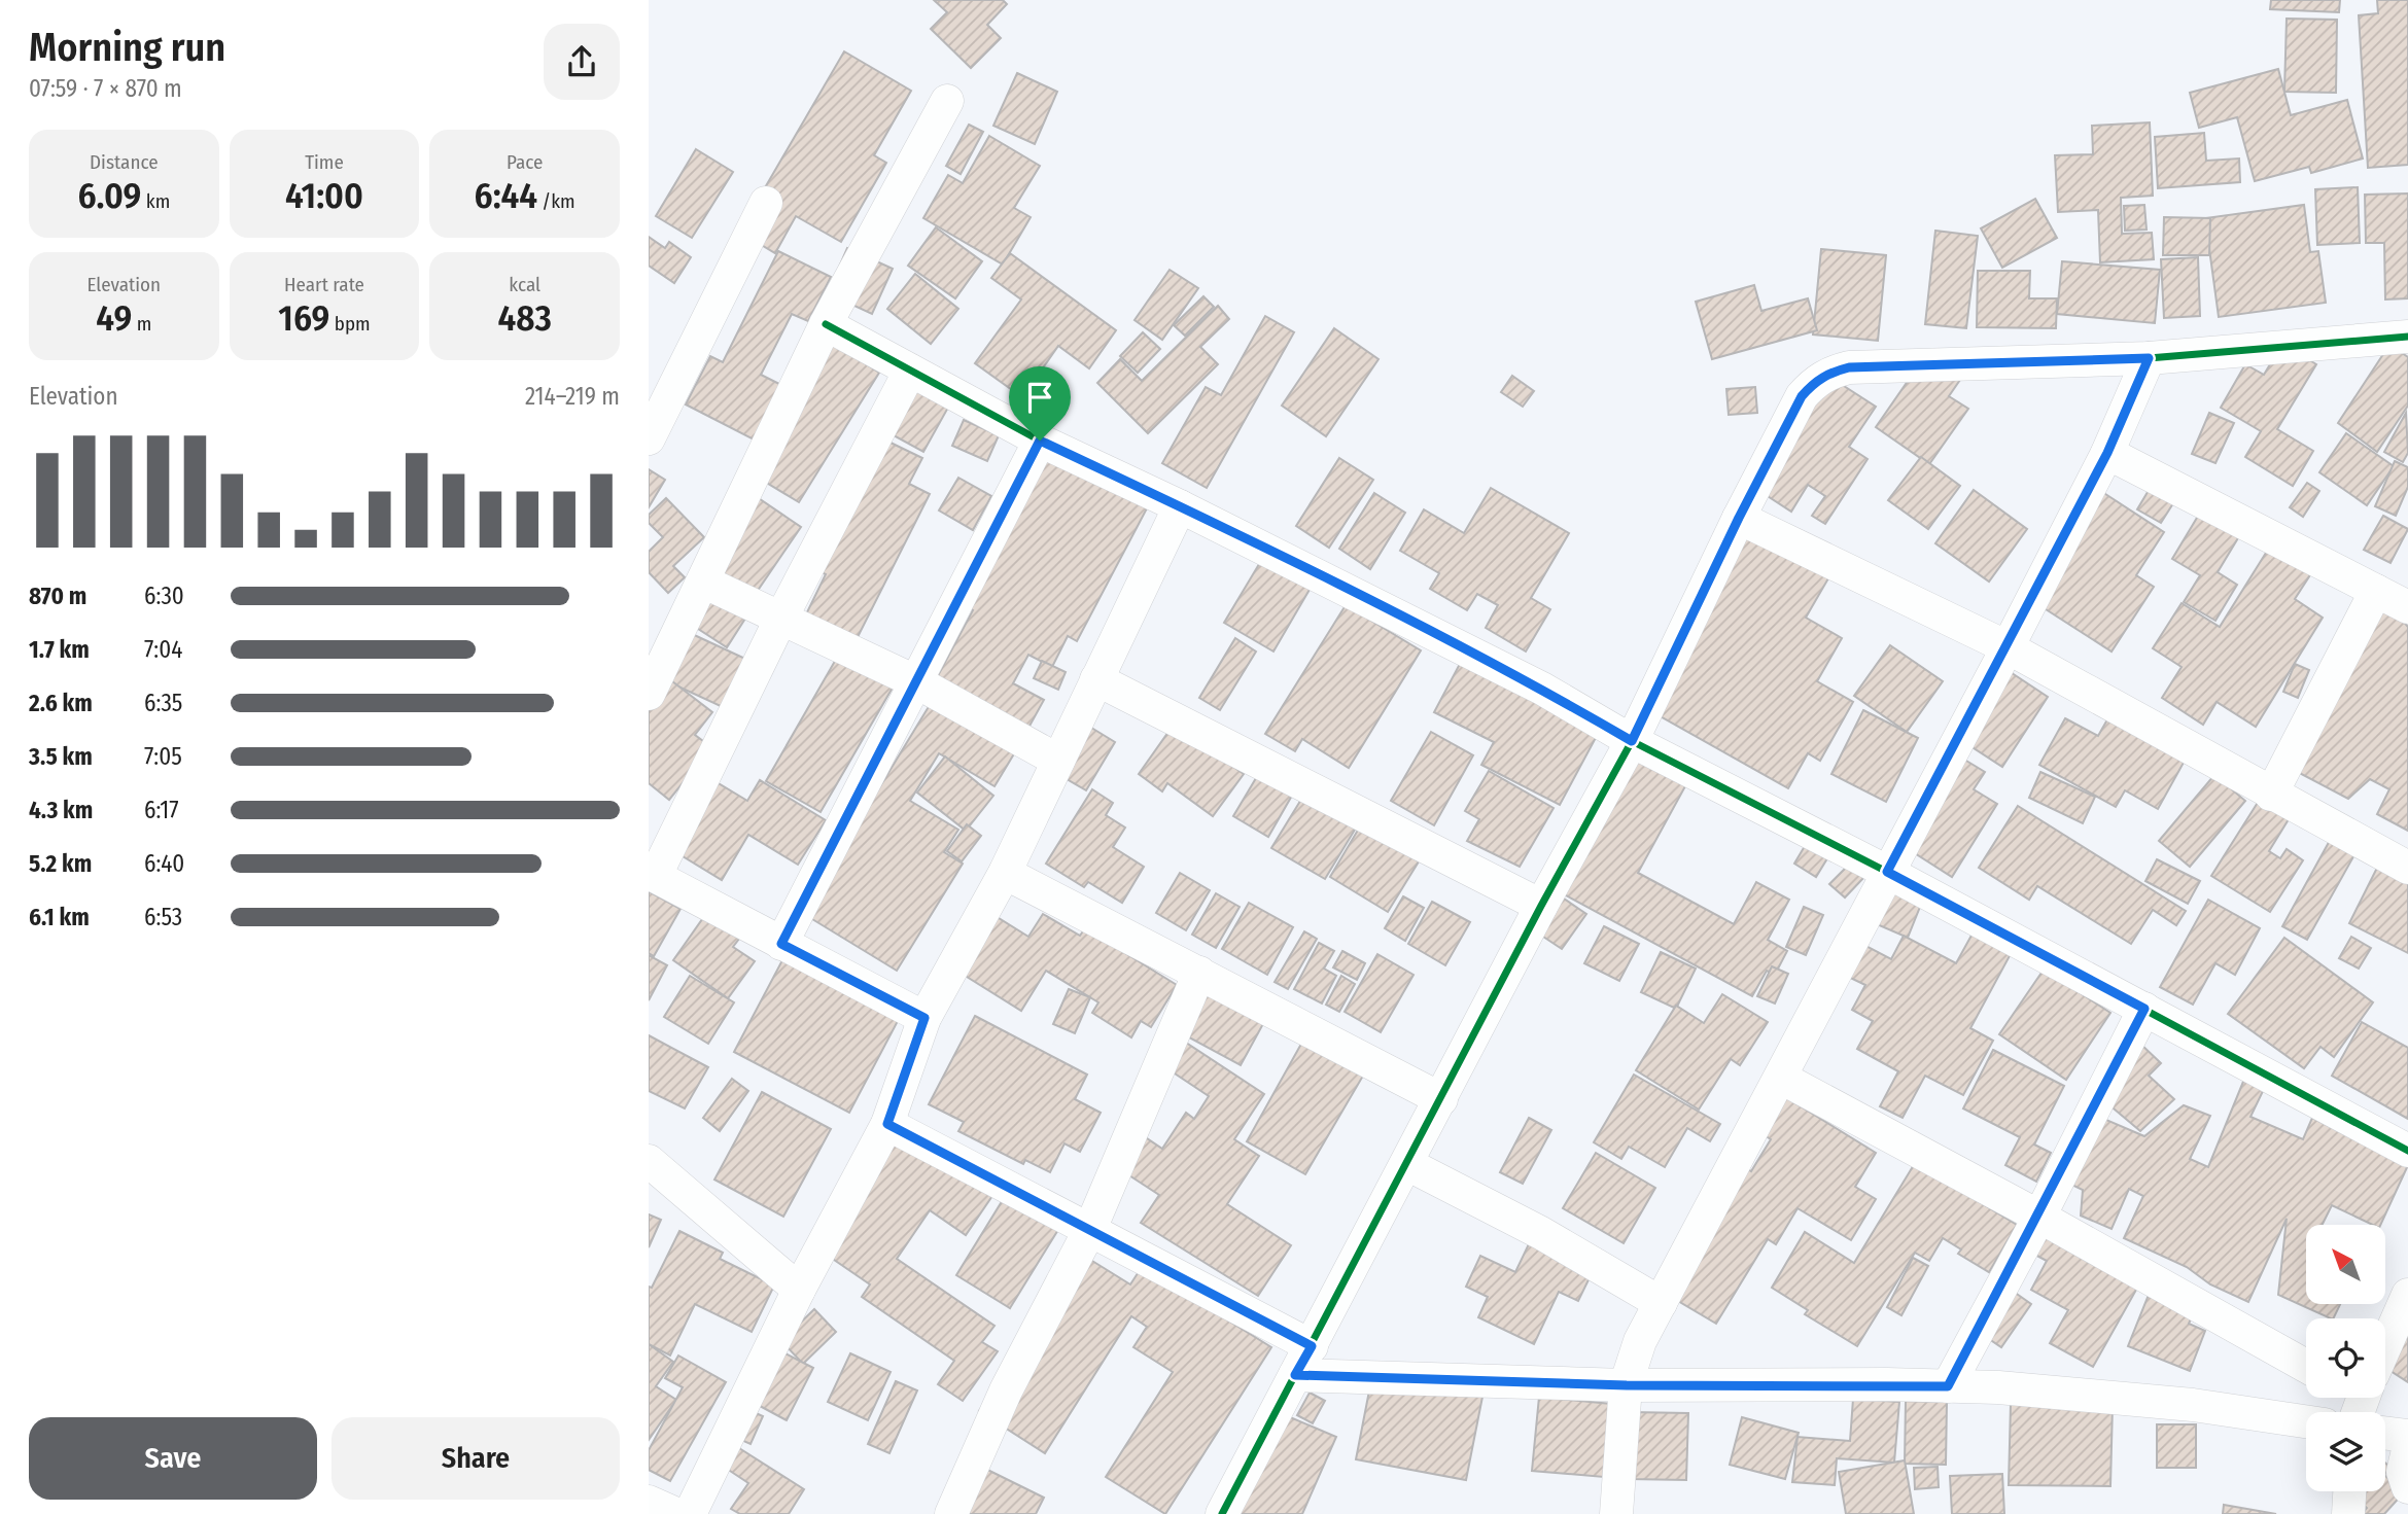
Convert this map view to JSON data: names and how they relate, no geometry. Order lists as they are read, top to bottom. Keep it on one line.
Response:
{"north":"top left","page":{"heading":["Morning run","07:59 · 7 × 870 m"],"stats":[["Distance","6.09 km"],["Time","41:00"],["Pace","6:44 /km"],["Elevation","49 m"],["Heart rate","169 bpm"],["kcal","483"]],"chart":["Elevation","214–219 m"],"list":[{"name":"870 m","note":"6:30"},{"name":"1.7 km","note":"7:04"},{"name":"2.6 km","note":"6:35"},{"name":"3.5 km","note":"7:05"},{"name":"4.3 km","note":"6:17"},{"name":"5.2 km","note":"6:40"},{"name":"6.1 km","note":"6:53"}],"buttons":["Save","Share"]}}
